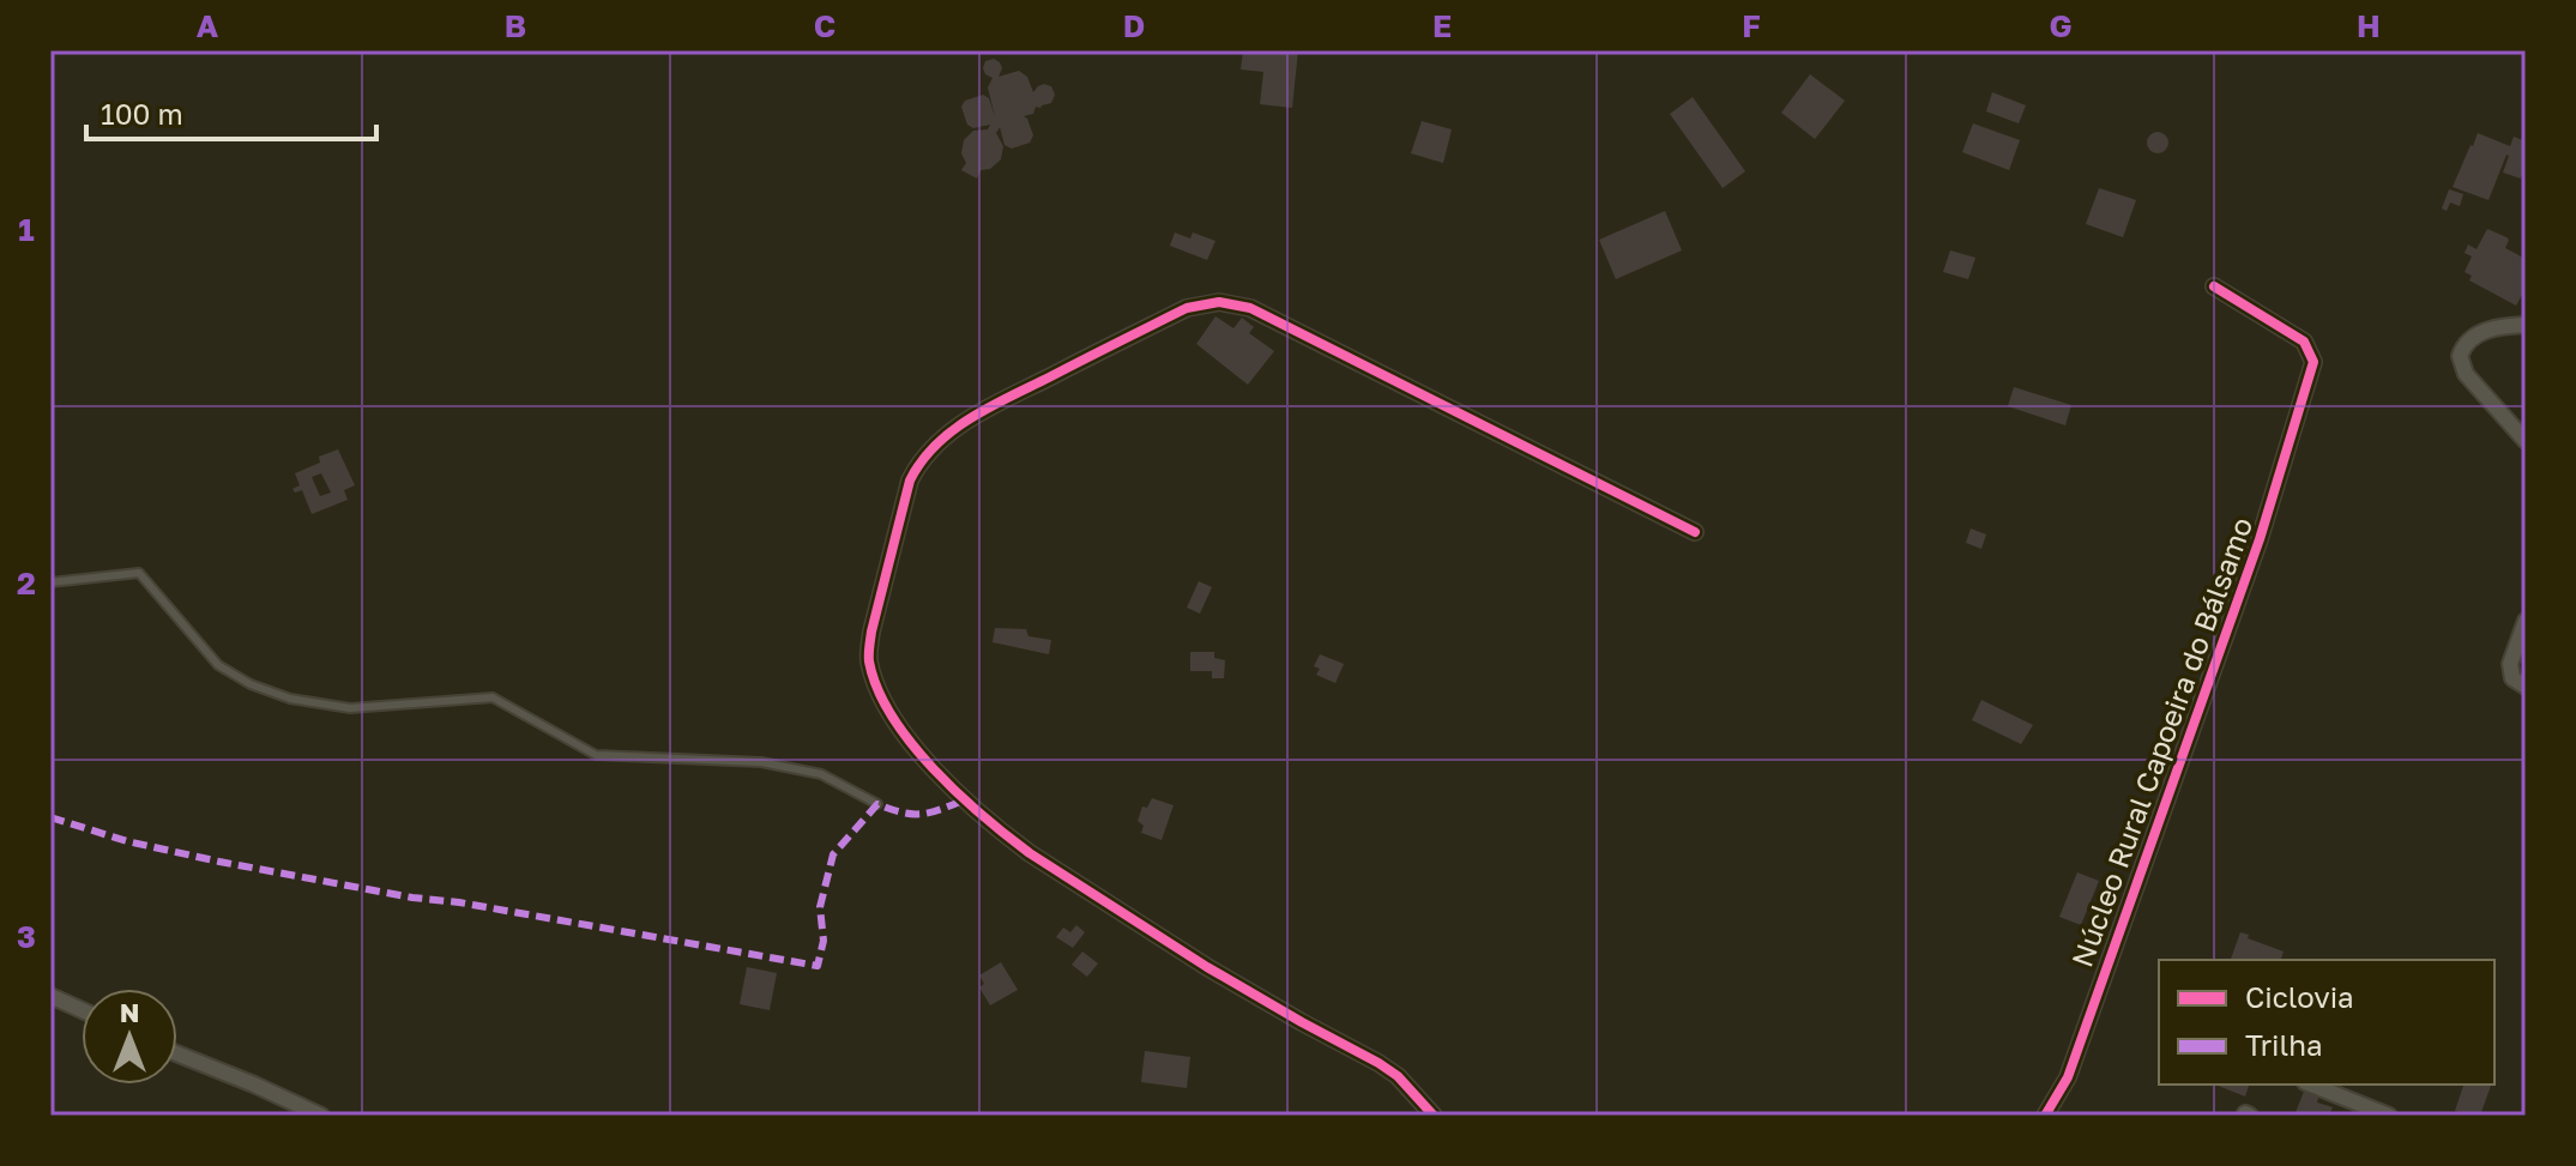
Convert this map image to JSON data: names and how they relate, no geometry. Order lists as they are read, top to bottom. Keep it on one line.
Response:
{"streets":{"street":["Núcleo Rural Capoeira do Bálsamo"]},"legend":["Ciclovia","Trilha"],"scale_bar":"100 m","north":"top","grid":{"columns":["A","B","C","D","E","F","G","H"],"rows":["1","2","3"]}}
